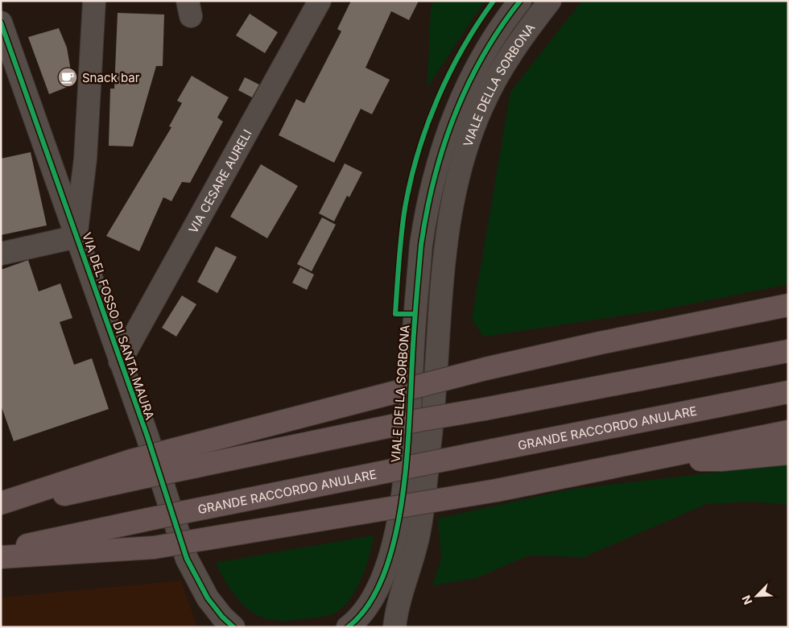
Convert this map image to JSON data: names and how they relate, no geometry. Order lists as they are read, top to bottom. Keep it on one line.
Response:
{"streets":{"highway":["GRANDE RACCORDO ANULARE"],"street":["VIALE DELLA SORBONA","VIA CESARE AURELI","VIA DEL FOSSO DI SANTA MAURA"]},"crossings":[["VIA CESARE AURELI","VIA DEL FOSSO DI SANTA MAURA"]],"places":{"cafe":["Snack bar"]},"north":"bottom left"}
